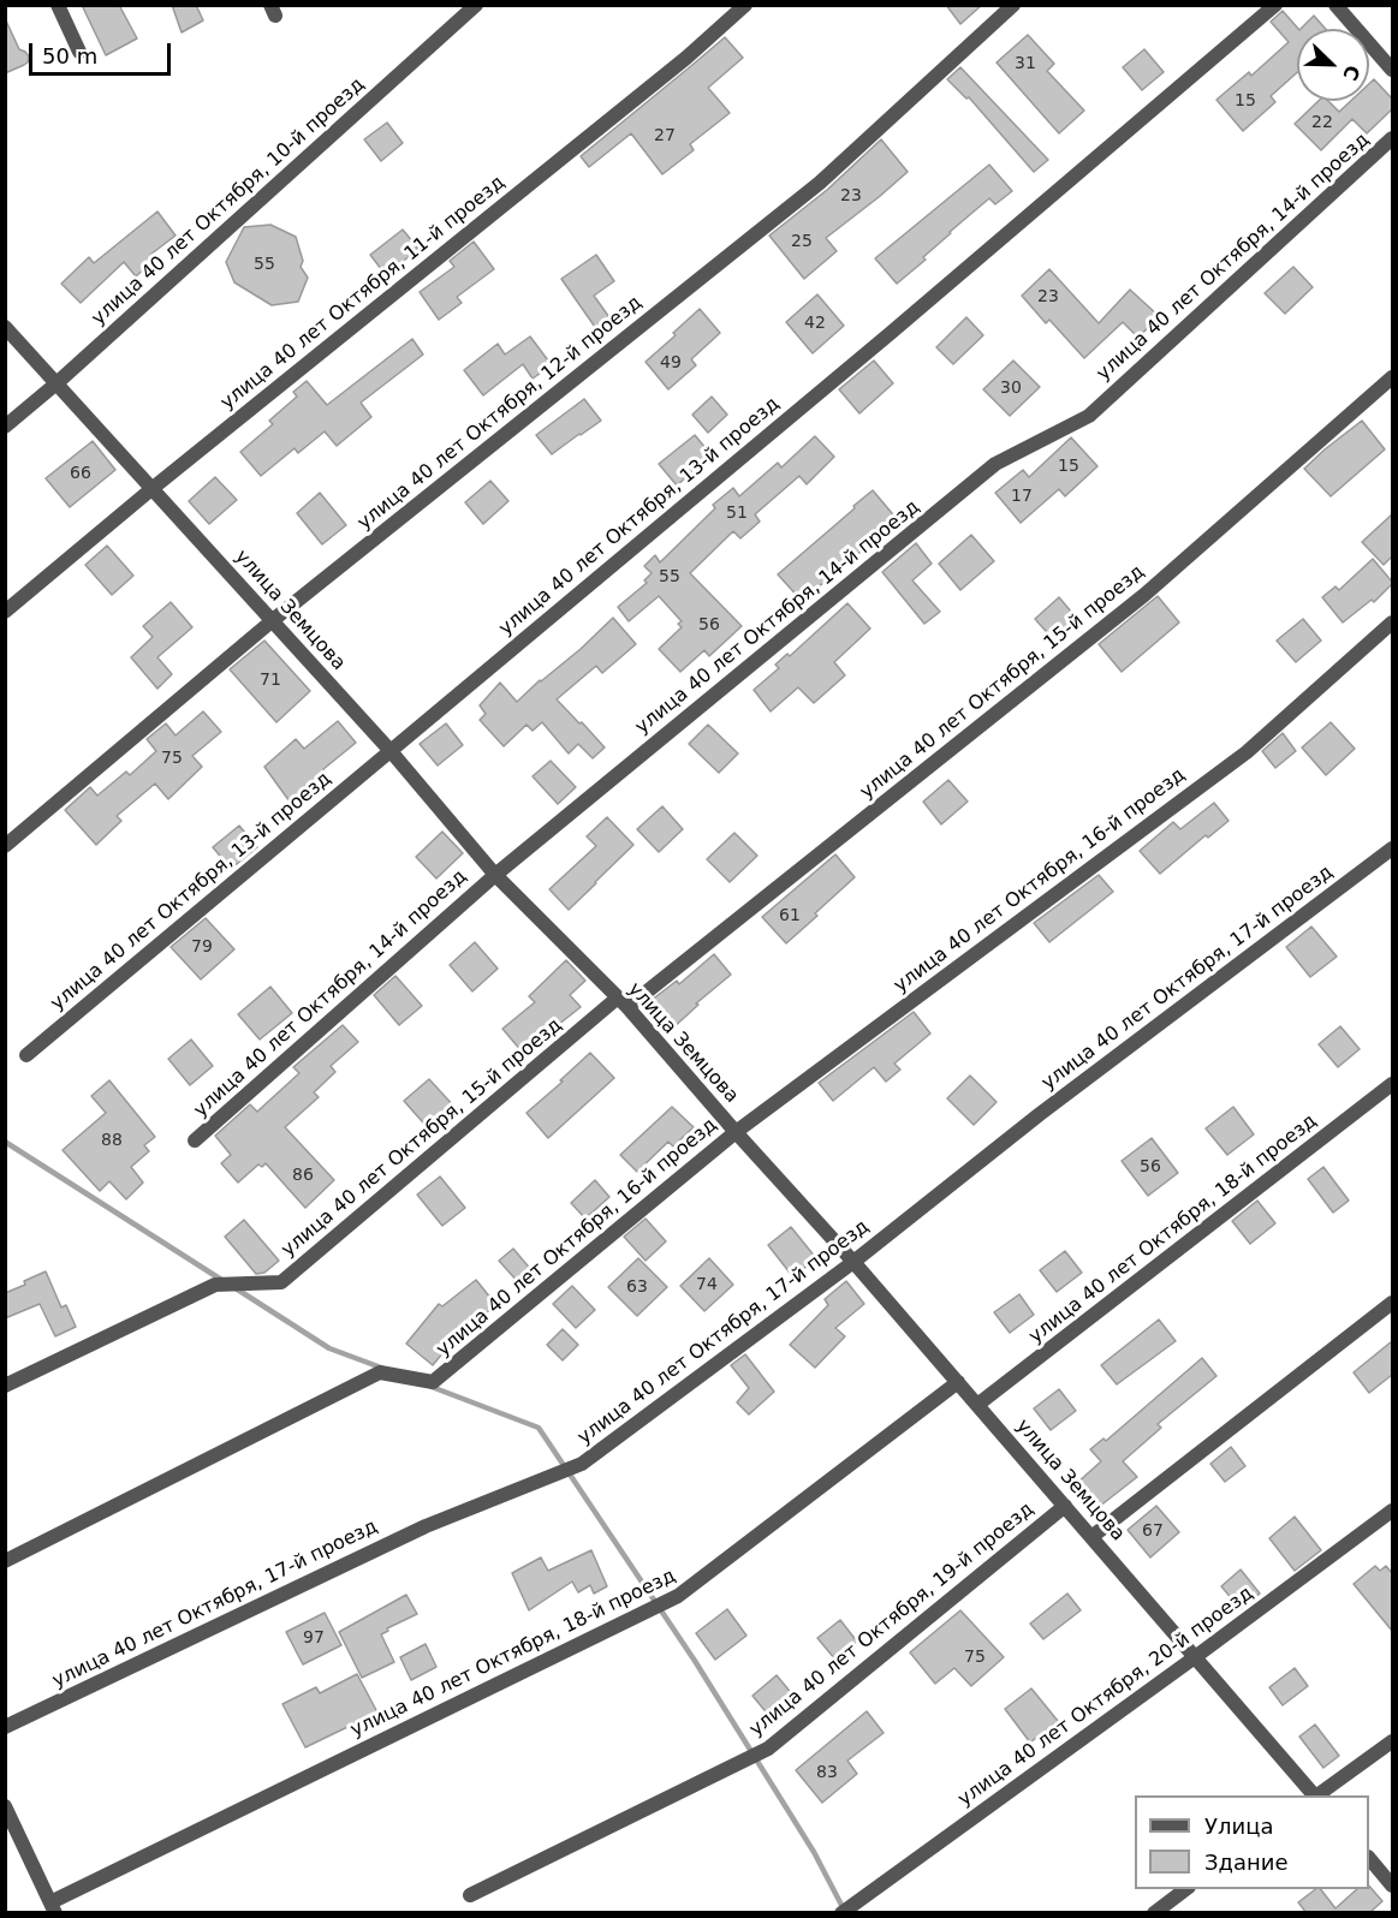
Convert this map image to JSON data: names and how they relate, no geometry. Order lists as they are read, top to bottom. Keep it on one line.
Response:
{"streets":{"street":["улица 40 лет Октября, 10-й проезд","улица 40 лет Октября, 14-й проезд","улица 40 лет Октября, 11-й проезд","улица 40 лет Октября, 12-й проезд","улица 40 лет Октября, 13-й проезд","улица Земцова","улица 40 лет Октября, 15-й проезд","улица 40 лет Октября, 16-й проезд","улица 40 лет Октября, 17-й проезд","улица 40 лет Октября, 18-й проезд","улица 40 лет Октября, 19-й проезд","улица 40 лет Октября, 20-й проезд"]},"crossings":[["улица 40 лет Октября, 10-й проезд","улица Земцова"],["улица 40 лет Октября, 14-й проезд","улица Земцова"],["улица 40 лет Октября, 11-й проезд","улица Земцова"],["улица 40 лет Октября, 12-й проезд","улица Земцова"],["улица 40 лет Октября, 13-й проезд","улица Земцова"],["улица Земцова","улица 40 лет Октября, 15-й проезд"],["улица Земцова","улица 40 лет Октября, 16-й проезд"],["улица Земцова","улица 40 лет Октября, 17-й проезд"],["улица Земцова","улица 40 лет Октября, 18-й проезд"],["улица Земцова","улица 40 лет Октября, 19-й проезд"],["улица Земцова","улица 40 лет Октября, 20-й проезд"]],"house_numbers":["31","15","22","27","23","25","55","23","42","49","30","15","66","17","51","55","56","71","75","61","79","88","56","86","74","63","67","97","75","83"],"legend":["Улица","Здание"],"scale_bar":"50 m","north":"bottom right"}
